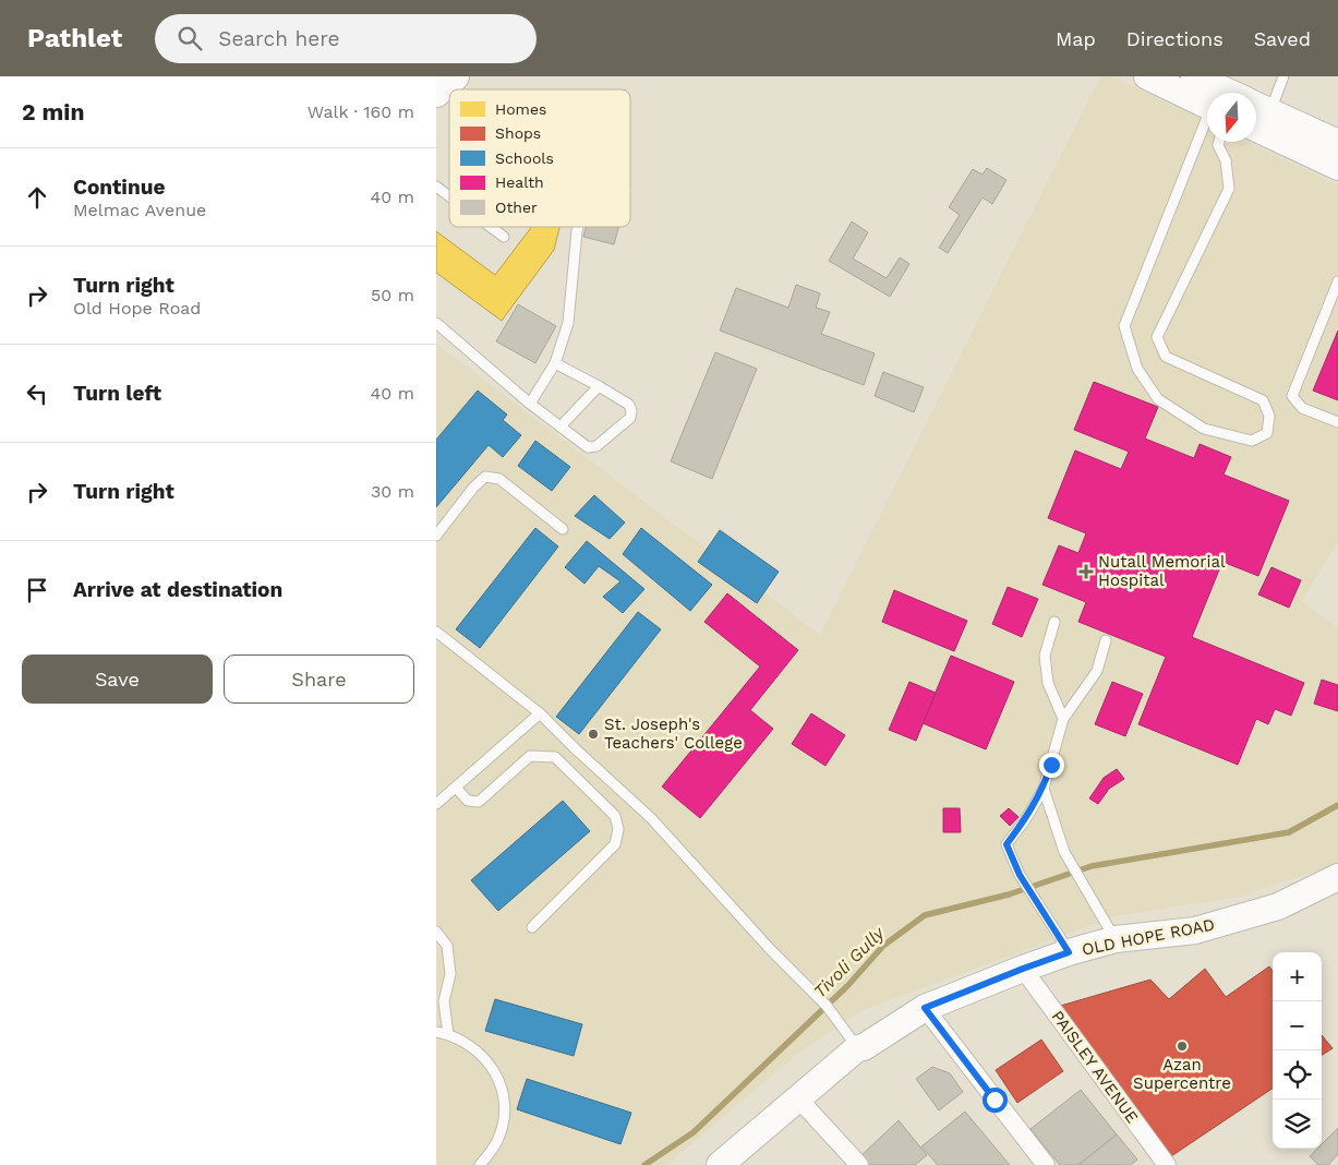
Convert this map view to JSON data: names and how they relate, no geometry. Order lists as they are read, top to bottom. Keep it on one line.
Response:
{"streets":{"main road":["OLD HOPE ROAD"],"street":["PAISLEY AVENUE"]},"crossings":[["OLD HOPE ROAD","PAISLEY AVENUE"]],"water":["Tivoli Gully"],"places":{"health":["Nutall Memorial Hospital"],"other":["St. Joseph's Teachers' College","Azan Supercentre"]},"legend":["Homes","Shops","Schools","Health","Other"],"north":"bottom","page":{"header":"Pathlet","search":"Search here","nav":["Map","Directions","Saved"],"heading":["2 min","Walk · 160 m"],"list":[["Continue","Melmac Avenue","40 m"],["Turn right","Old Hope Road","50 m"],["Turn left","40 m"],["Turn right","30 m"],"Arrive at destination"],"buttons":["Save","Share"],"map_buttons":["+","−"]}}
